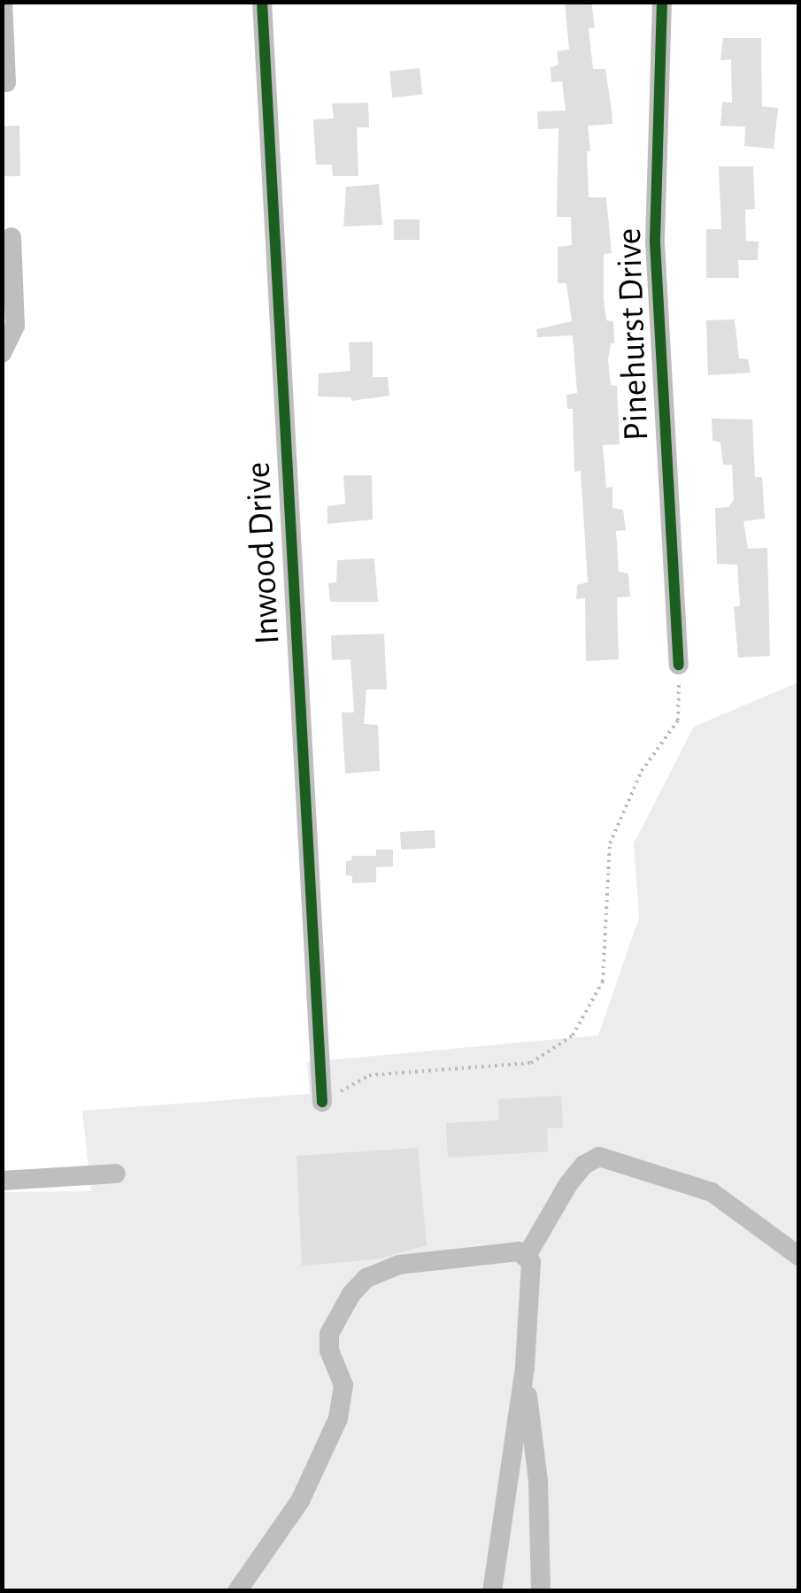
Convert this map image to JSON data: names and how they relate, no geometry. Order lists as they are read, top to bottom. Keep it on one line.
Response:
{"streets":{"street":["Pinehurst Drive","Inwood Drive"]}}
